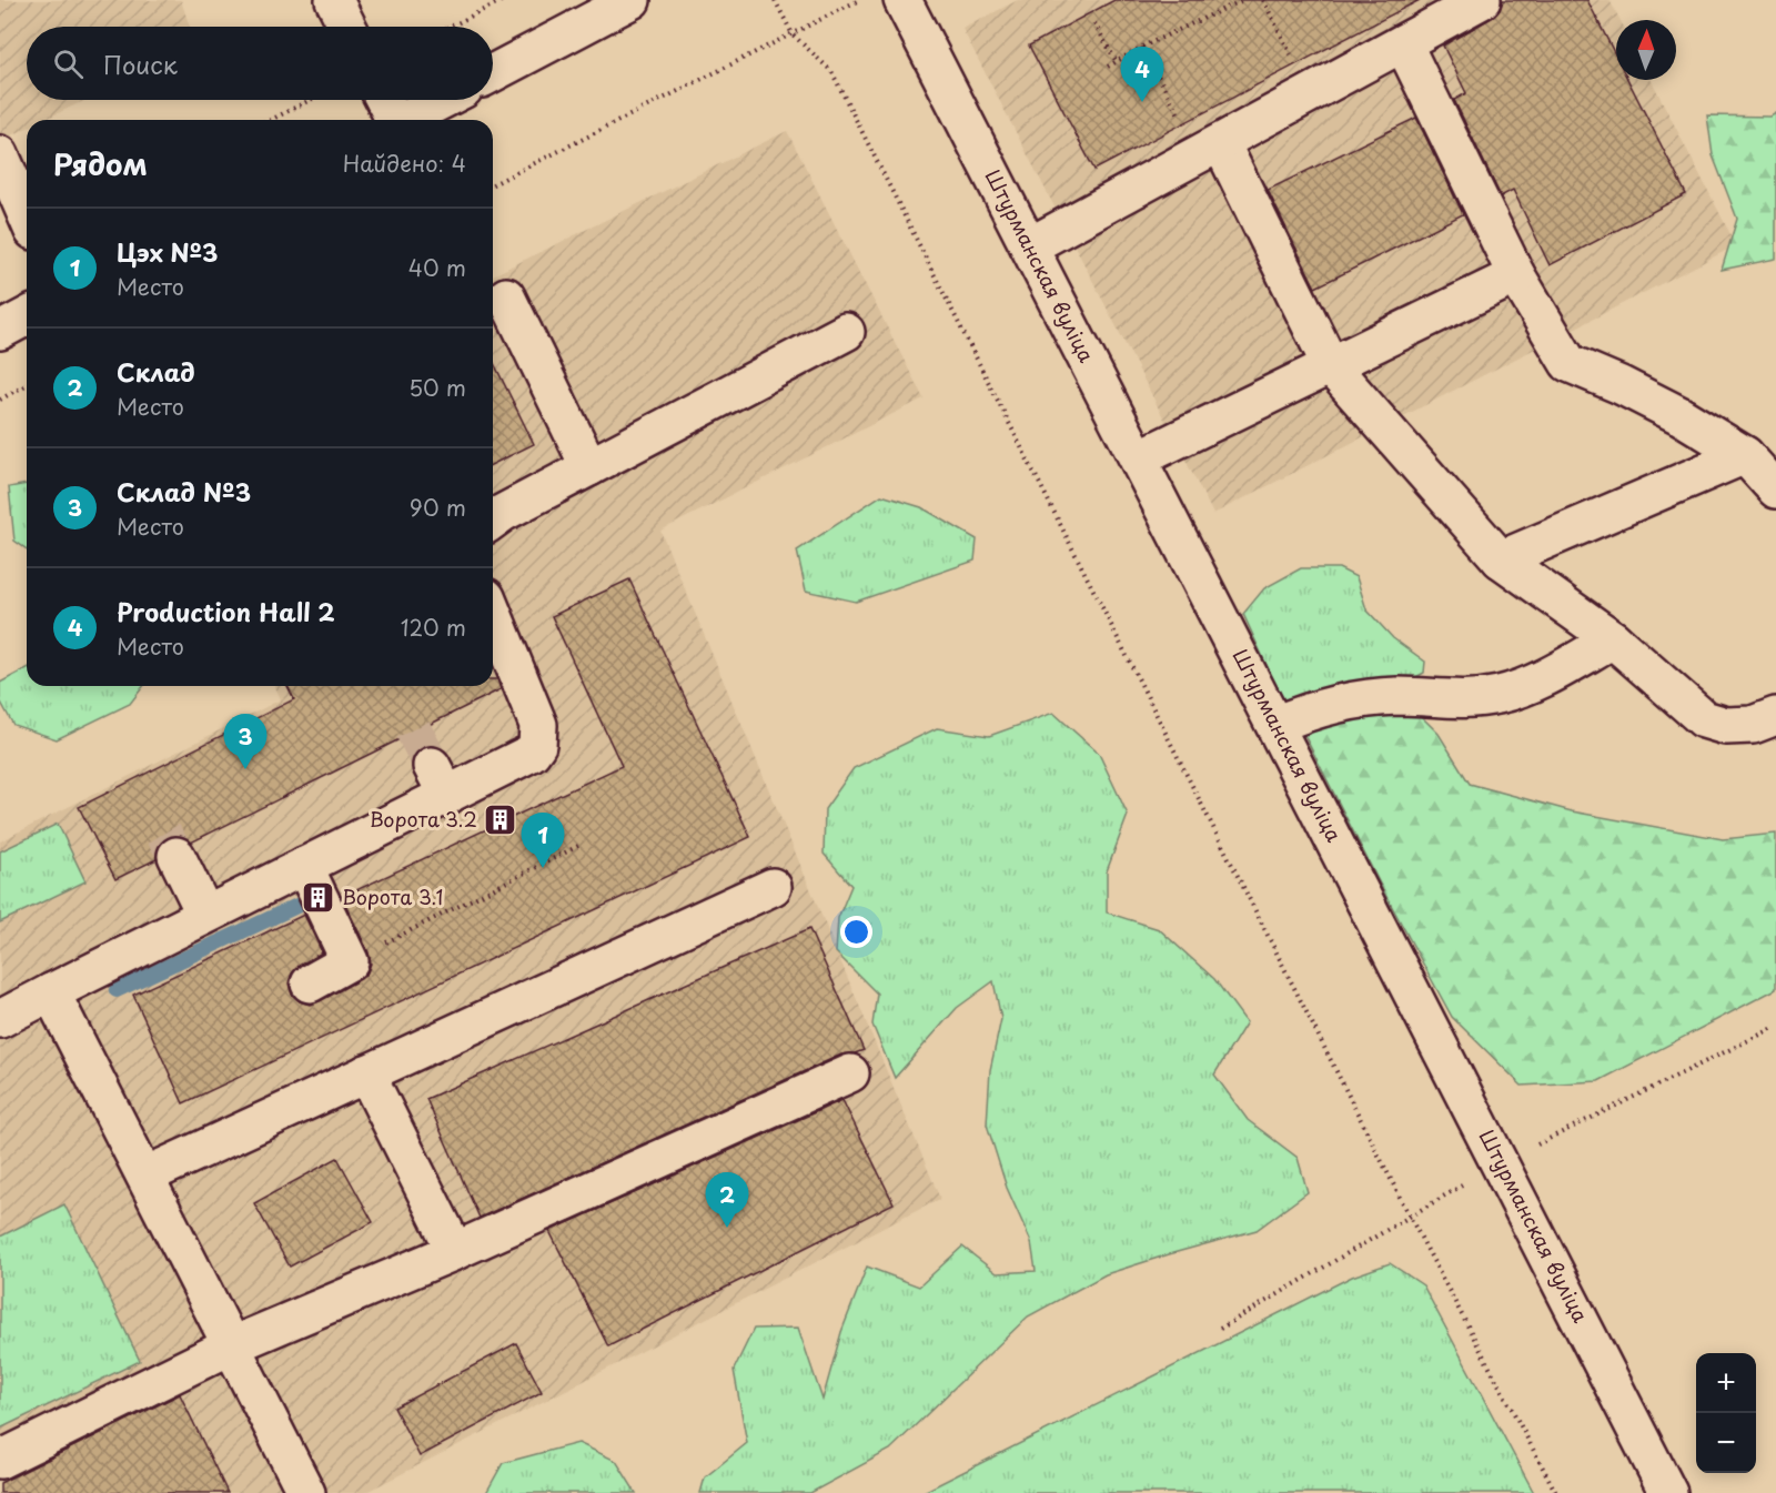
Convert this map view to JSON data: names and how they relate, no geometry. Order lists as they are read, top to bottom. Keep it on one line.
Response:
{"streets":{"street":["Штурманская вуліца"]},"places":{"building":["Ворота 3.2","Ворота 3.1"]},"north":"top","page":{"search":"Поиск","pins":["4","3","1","2"],"heading":["Рядом","Найдено: 4"],"list":[{"mark":"1","name":"Цэх №3","note":"Место","value":"40 m"},{"mark":"2","name":"Склад","note":"Место","value":"50 m"},{"mark":"3","name":"Склад №3","note":"Место","value":"90 m"},{"mark":"4","name":"Production Hall 2","note":"Место","value":"120 m"}],"map_buttons":["+","−"]}}
